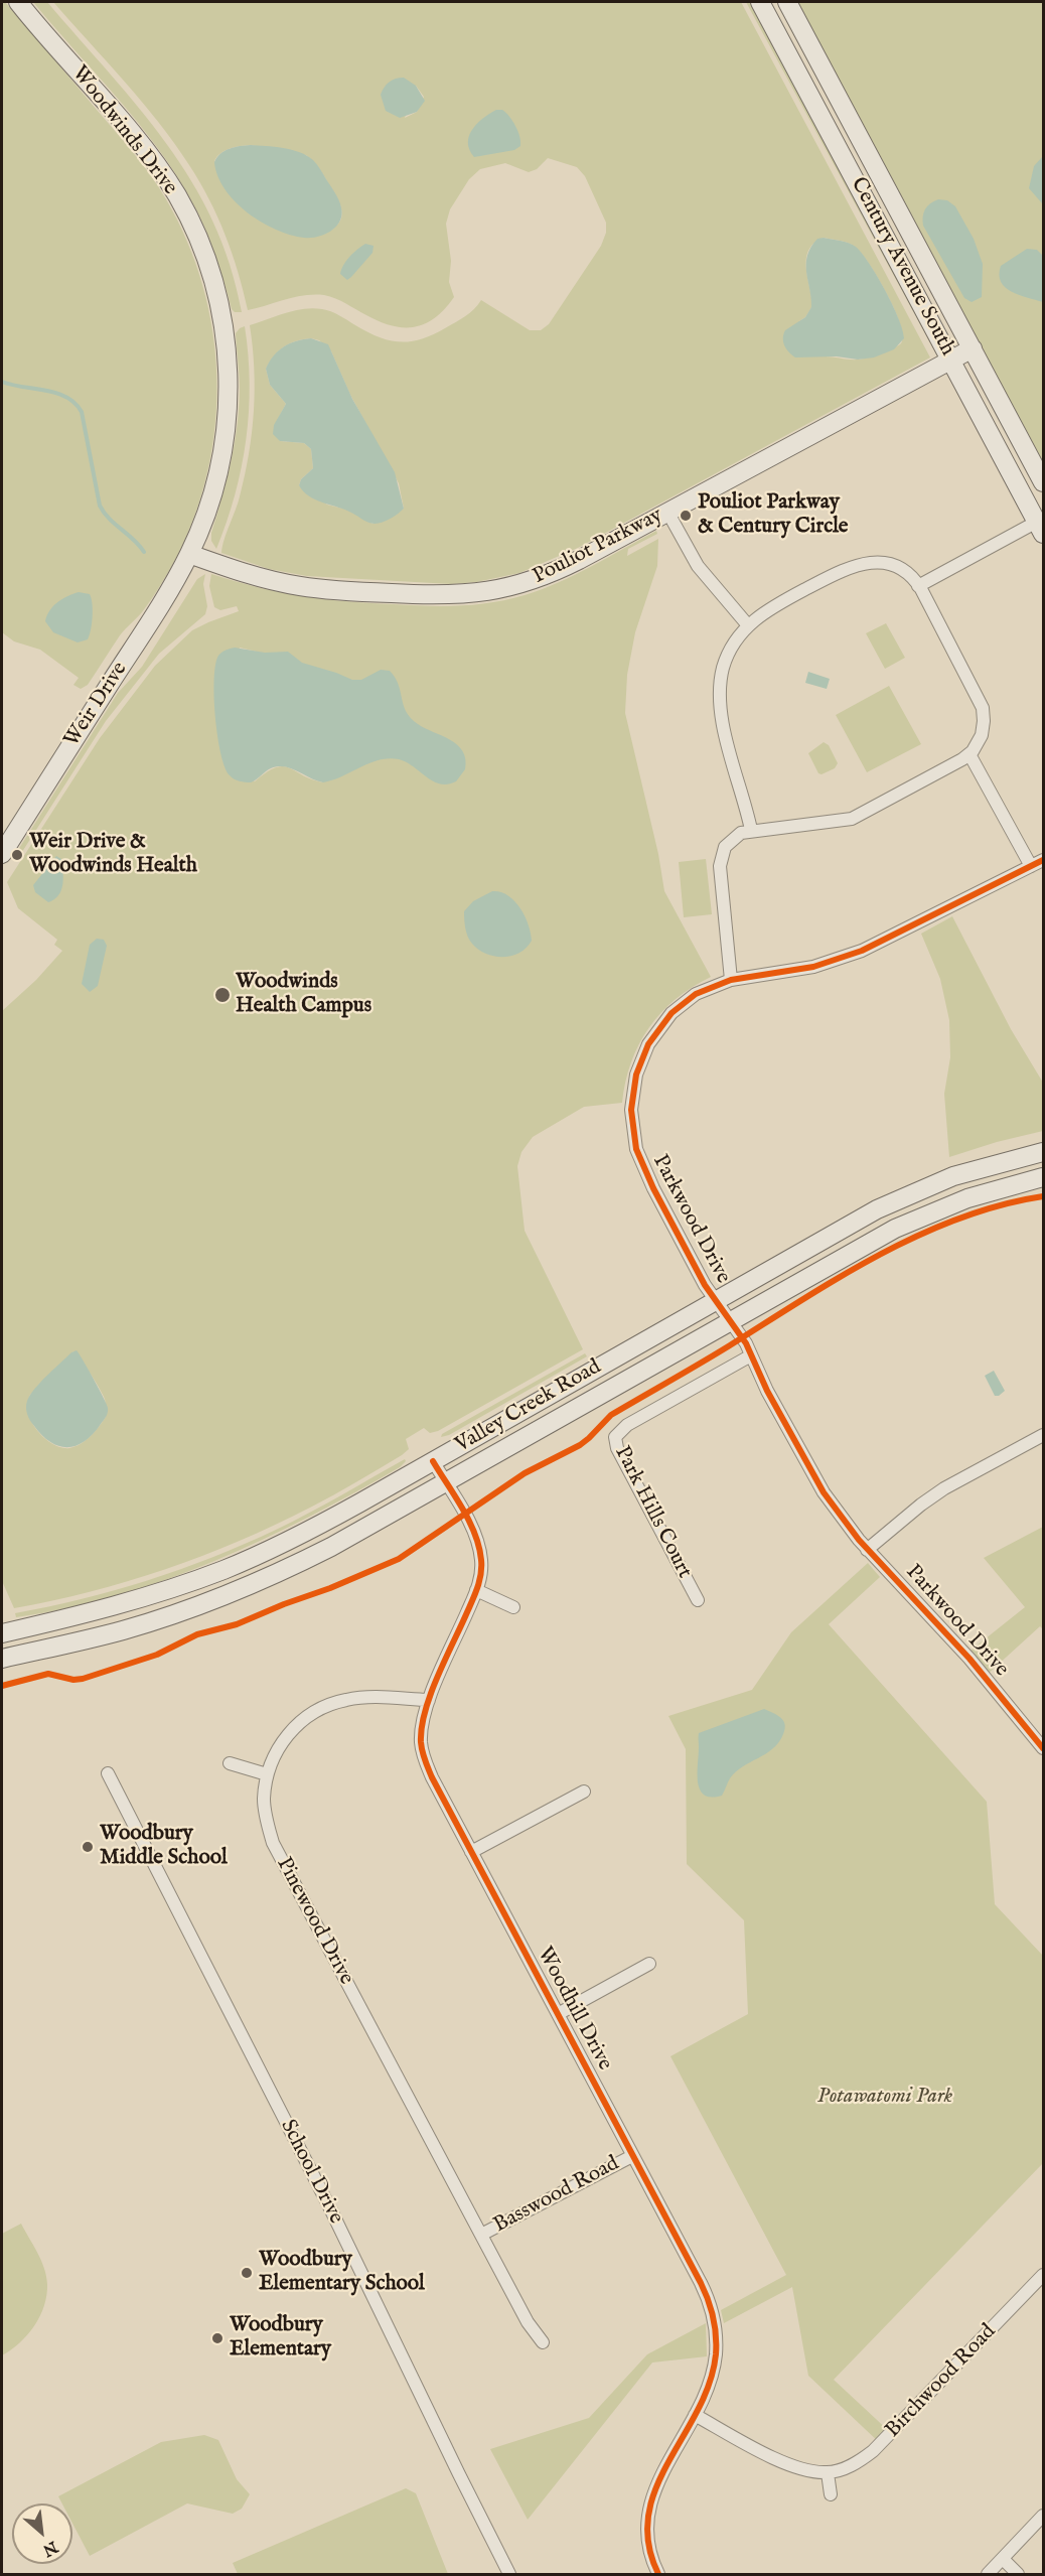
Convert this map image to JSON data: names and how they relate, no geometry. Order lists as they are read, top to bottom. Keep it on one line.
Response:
{"streets":{"main road":["Woodwinds Drive","Century Avenue South","Pouliot Parkway","Weir Drive","Valley Creek Road"],"street":["Parkwood Drive","Park Hills Court","Pinewood Drive","Woodhill Drive","School Drive","Basswood Road","Birchwood Road"]},"crossings":[["Woodwinds Drive","Pouliot Parkway"],["Woodwinds Drive","Weir Drive"],["Century Avenue South","Pouliot Parkway"],["Pouliot Parkway","Weir Drive"],["Parkwood Drive","Valley Creek Road"],["Parkwood Drive","Park Hills Court"],["Valley Creek Road","Woodhill Drive"],["Pinewood Drive","Woodhill Drive"],["Pinewood Drive","Basswood Road"],["Woodhill Drive","Basswood Road"]],"parks":["Potawatomi Park"],"places":["Pouliot Parkway & Century Circle","Weir Drive & Woodwinds Health","Woodwinds Health Campus","Woodbury Middle School","Woodbury Elementary School","Woodbury Elementary"],"north":"bottom right"}
